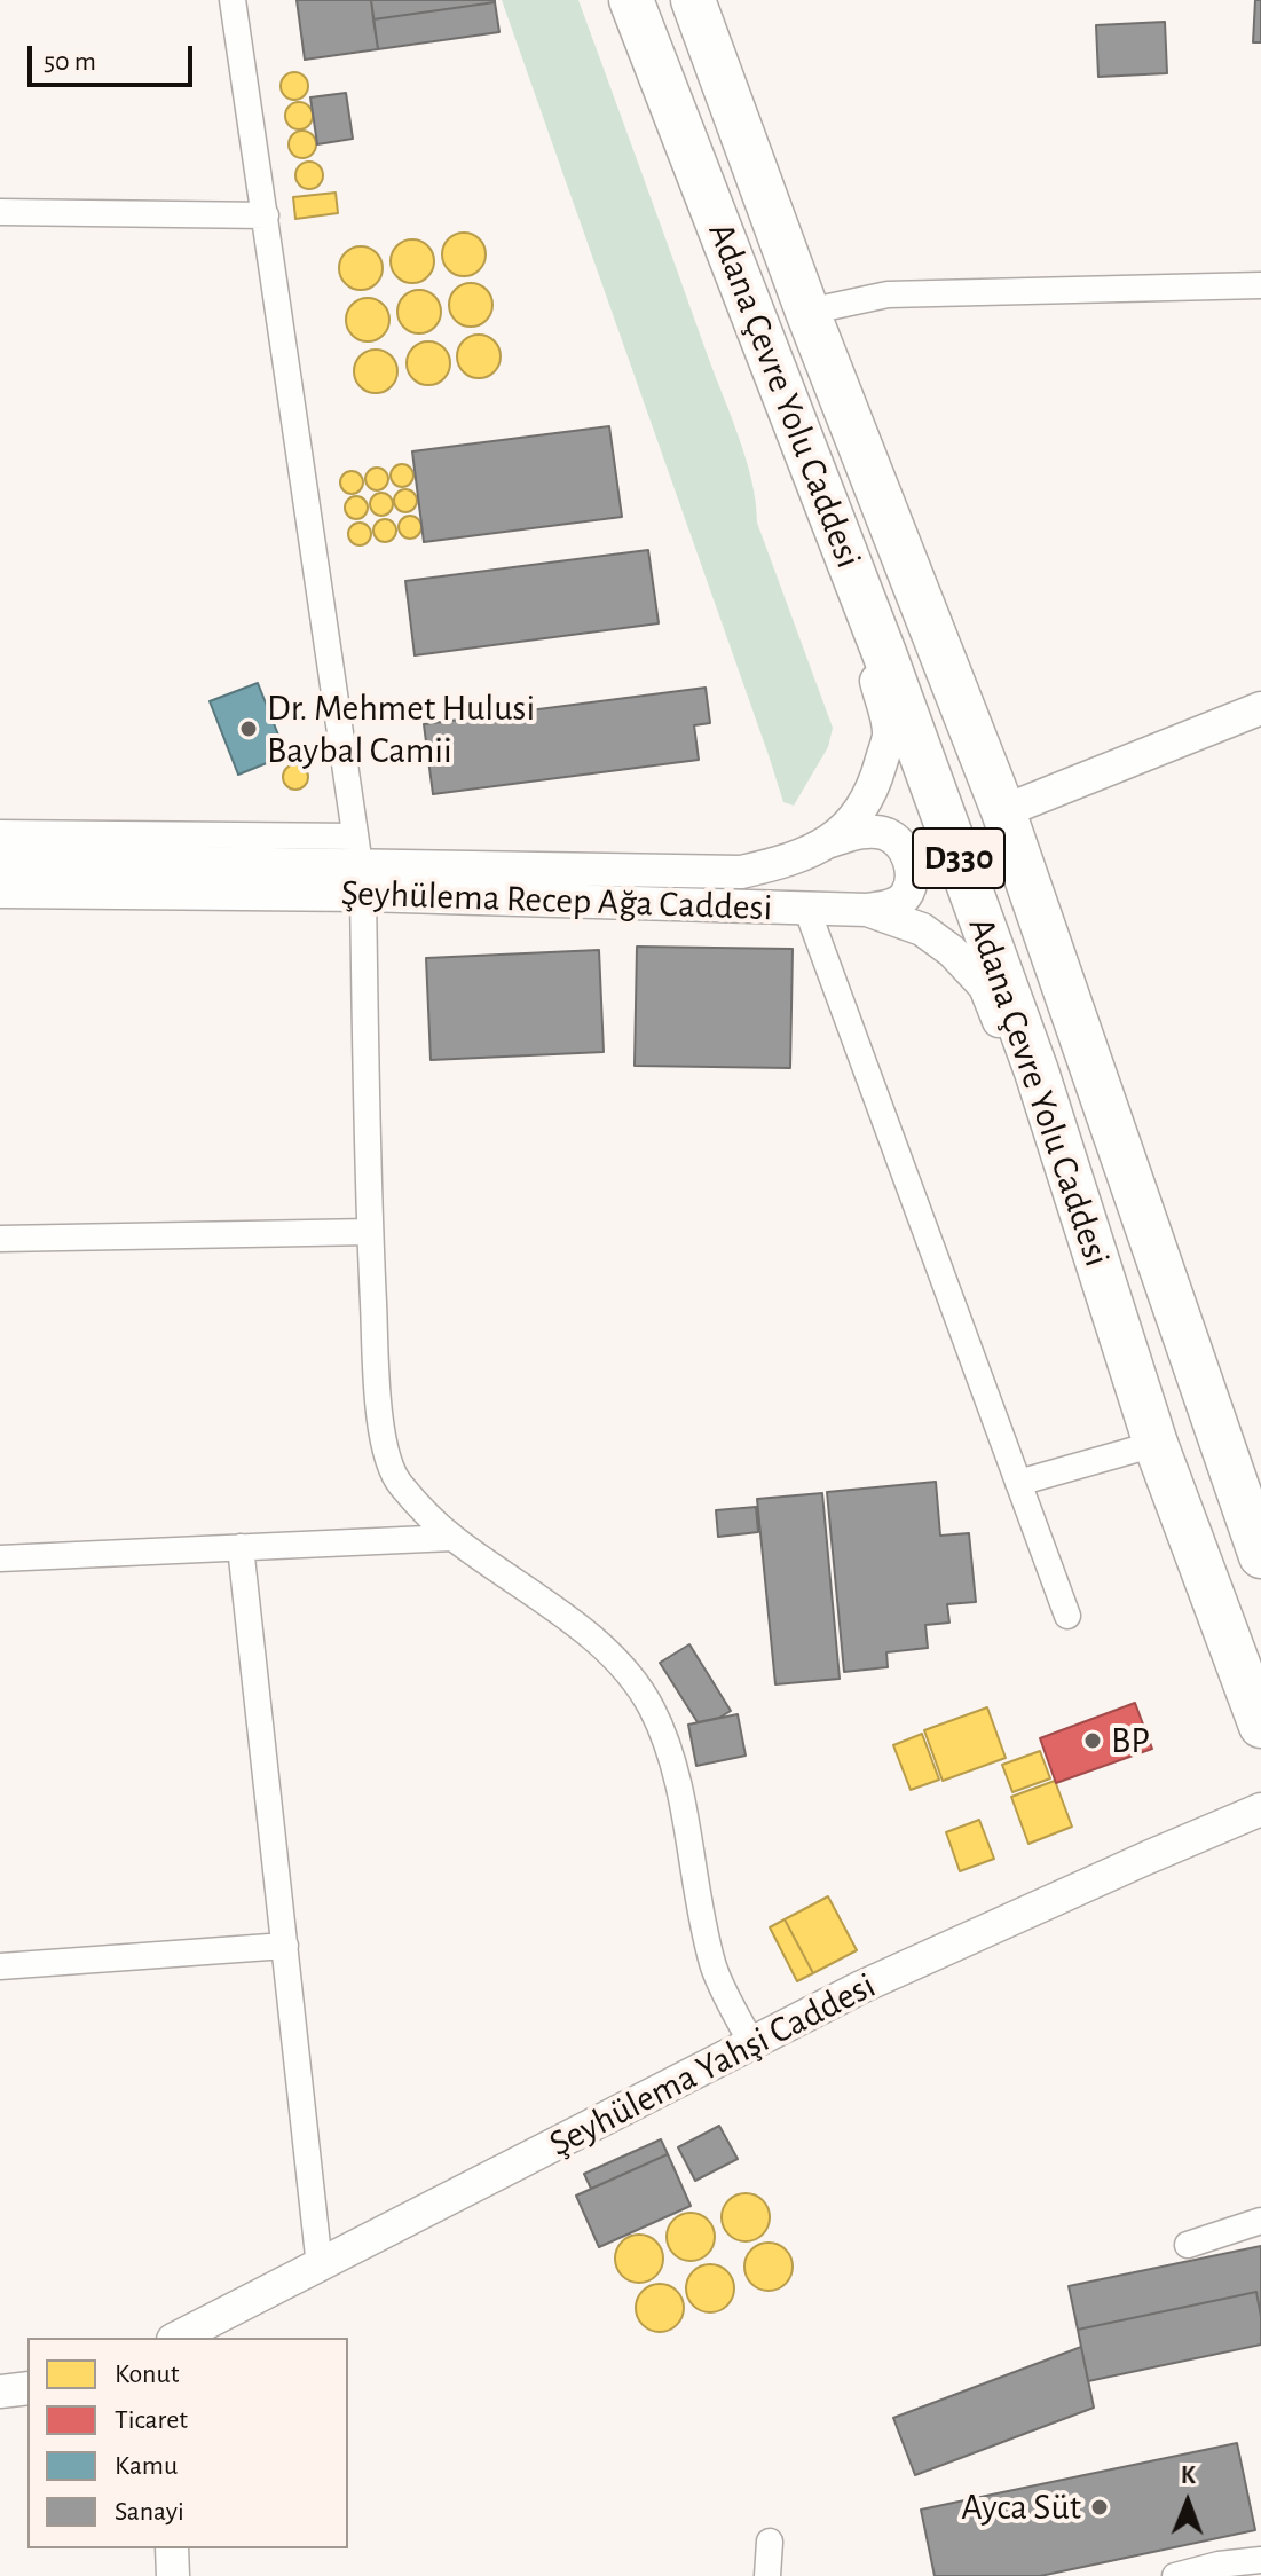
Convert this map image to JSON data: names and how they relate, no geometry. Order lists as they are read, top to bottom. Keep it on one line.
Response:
{"streets":{"highway":["Adana Çevre Yolu Caddesi","D330"],"street":["Şeyhülema Recep Ağa Caddesi","Şeyhülema Yahşi Caddesi"]},"crossings":[["Adana Çevre Yolu Caddesi","Şeyhülema Recep Ağa Caddesi"]],"places":["Dr. Mehmet Hulusi Baybal Camii","BP","Ayca Süt"],"legend":["Konut","Ticaret","Kamu","Sanayi"],"scale_bar":"50 m","north":"top"}
